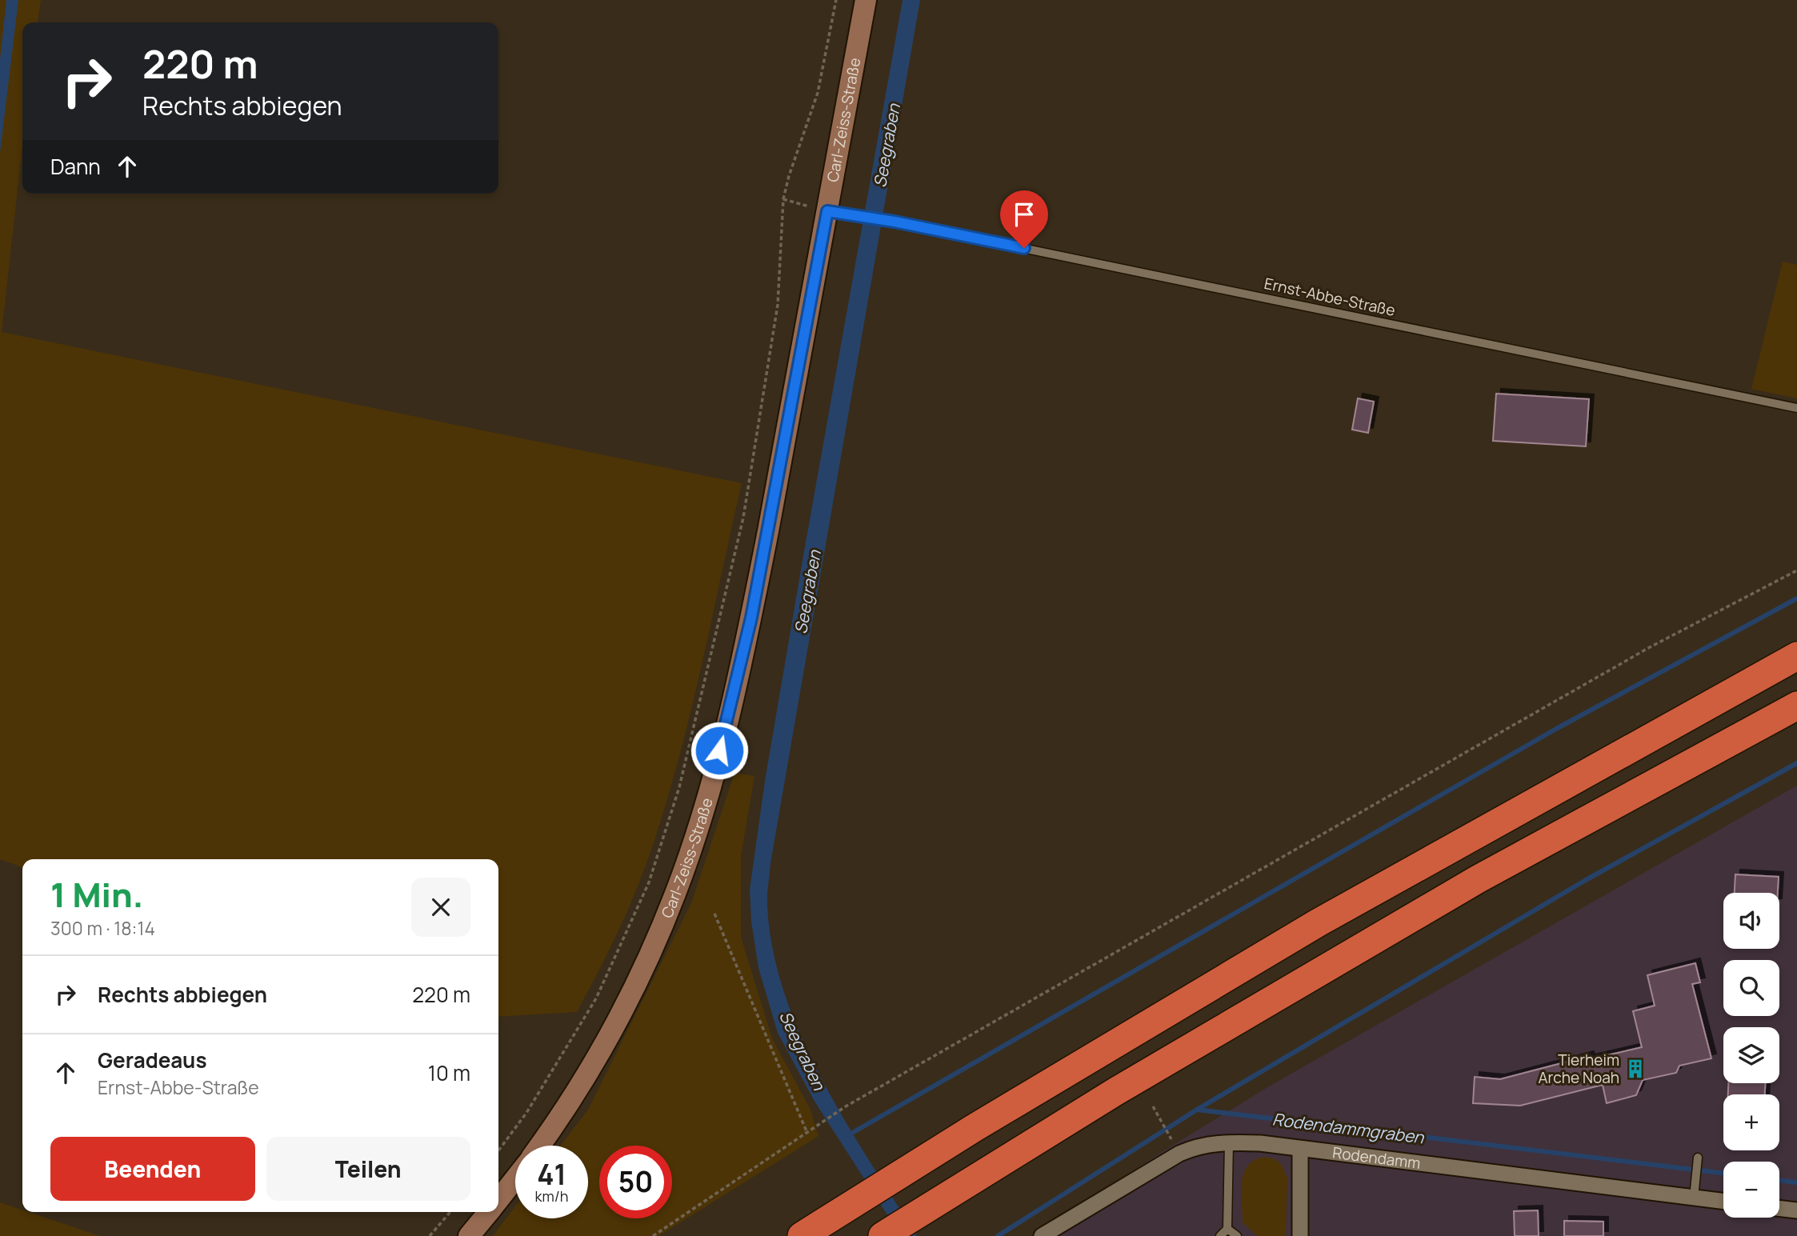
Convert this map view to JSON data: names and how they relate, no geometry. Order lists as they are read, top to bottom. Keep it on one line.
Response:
{"streets":{"main road":["Carl-Zeiss-Straße"],"street":["Rodendamm"],"lane":["Ernst-Abbe-Straße"]},"crossings":[["Carl-Zeiss-Straße","Ernst-Abbe-Straße"]],"water":["Seegraben","Rodendammgraben"],"places":{"building":["Tierheim Arche Noah"]},"page":{"turn":["220 m","Rechts abbiegen"],"then":"Dann","heading":["1 Min.","300 m · 18:14"],"map_buttons":["+","−"],"list":[{"name":"Rechts abbiegen","value":"220 m"},{"name":"Geradeaus","note":"Ernst-Abbe-Straße","value":"10 m"}],"buttons":["Beenden","Teilen"],"speed":"41 km/h","limit":"50"}}
